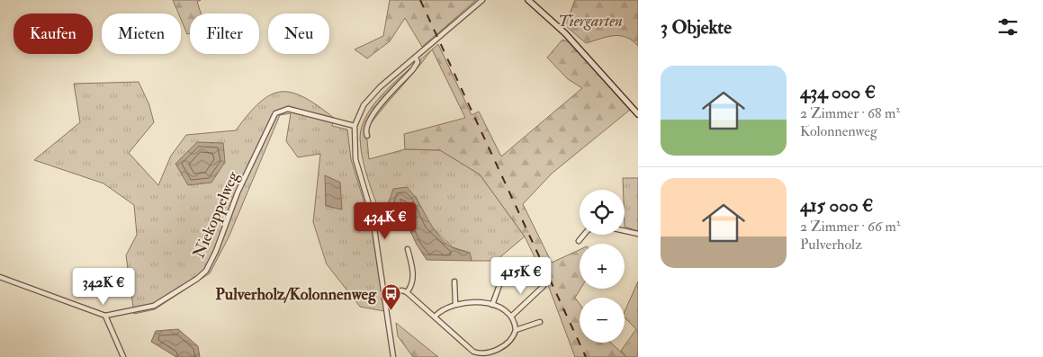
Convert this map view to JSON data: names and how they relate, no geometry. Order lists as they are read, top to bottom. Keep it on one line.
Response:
{"streets":{"street":["Niekoppelweg"]},"parks":["Tiergarten"],"places":{"bus stop":["Pulverholz/Kolonnenweg"]},"page":{"heading":"3 Objekte","chip":["Kaufen","Mieten","Filter","Neu"],"list":[{"name":"434 000 €","note":"2 Zimmer · 68 m² · Kolonnenweg"},{"name":"415 000 €","note":"2 Zimmer · 66 m² · Pulverholz"}],"map_buttons":["+","−"],"price":["434K €","415K €","342K €"]}}
